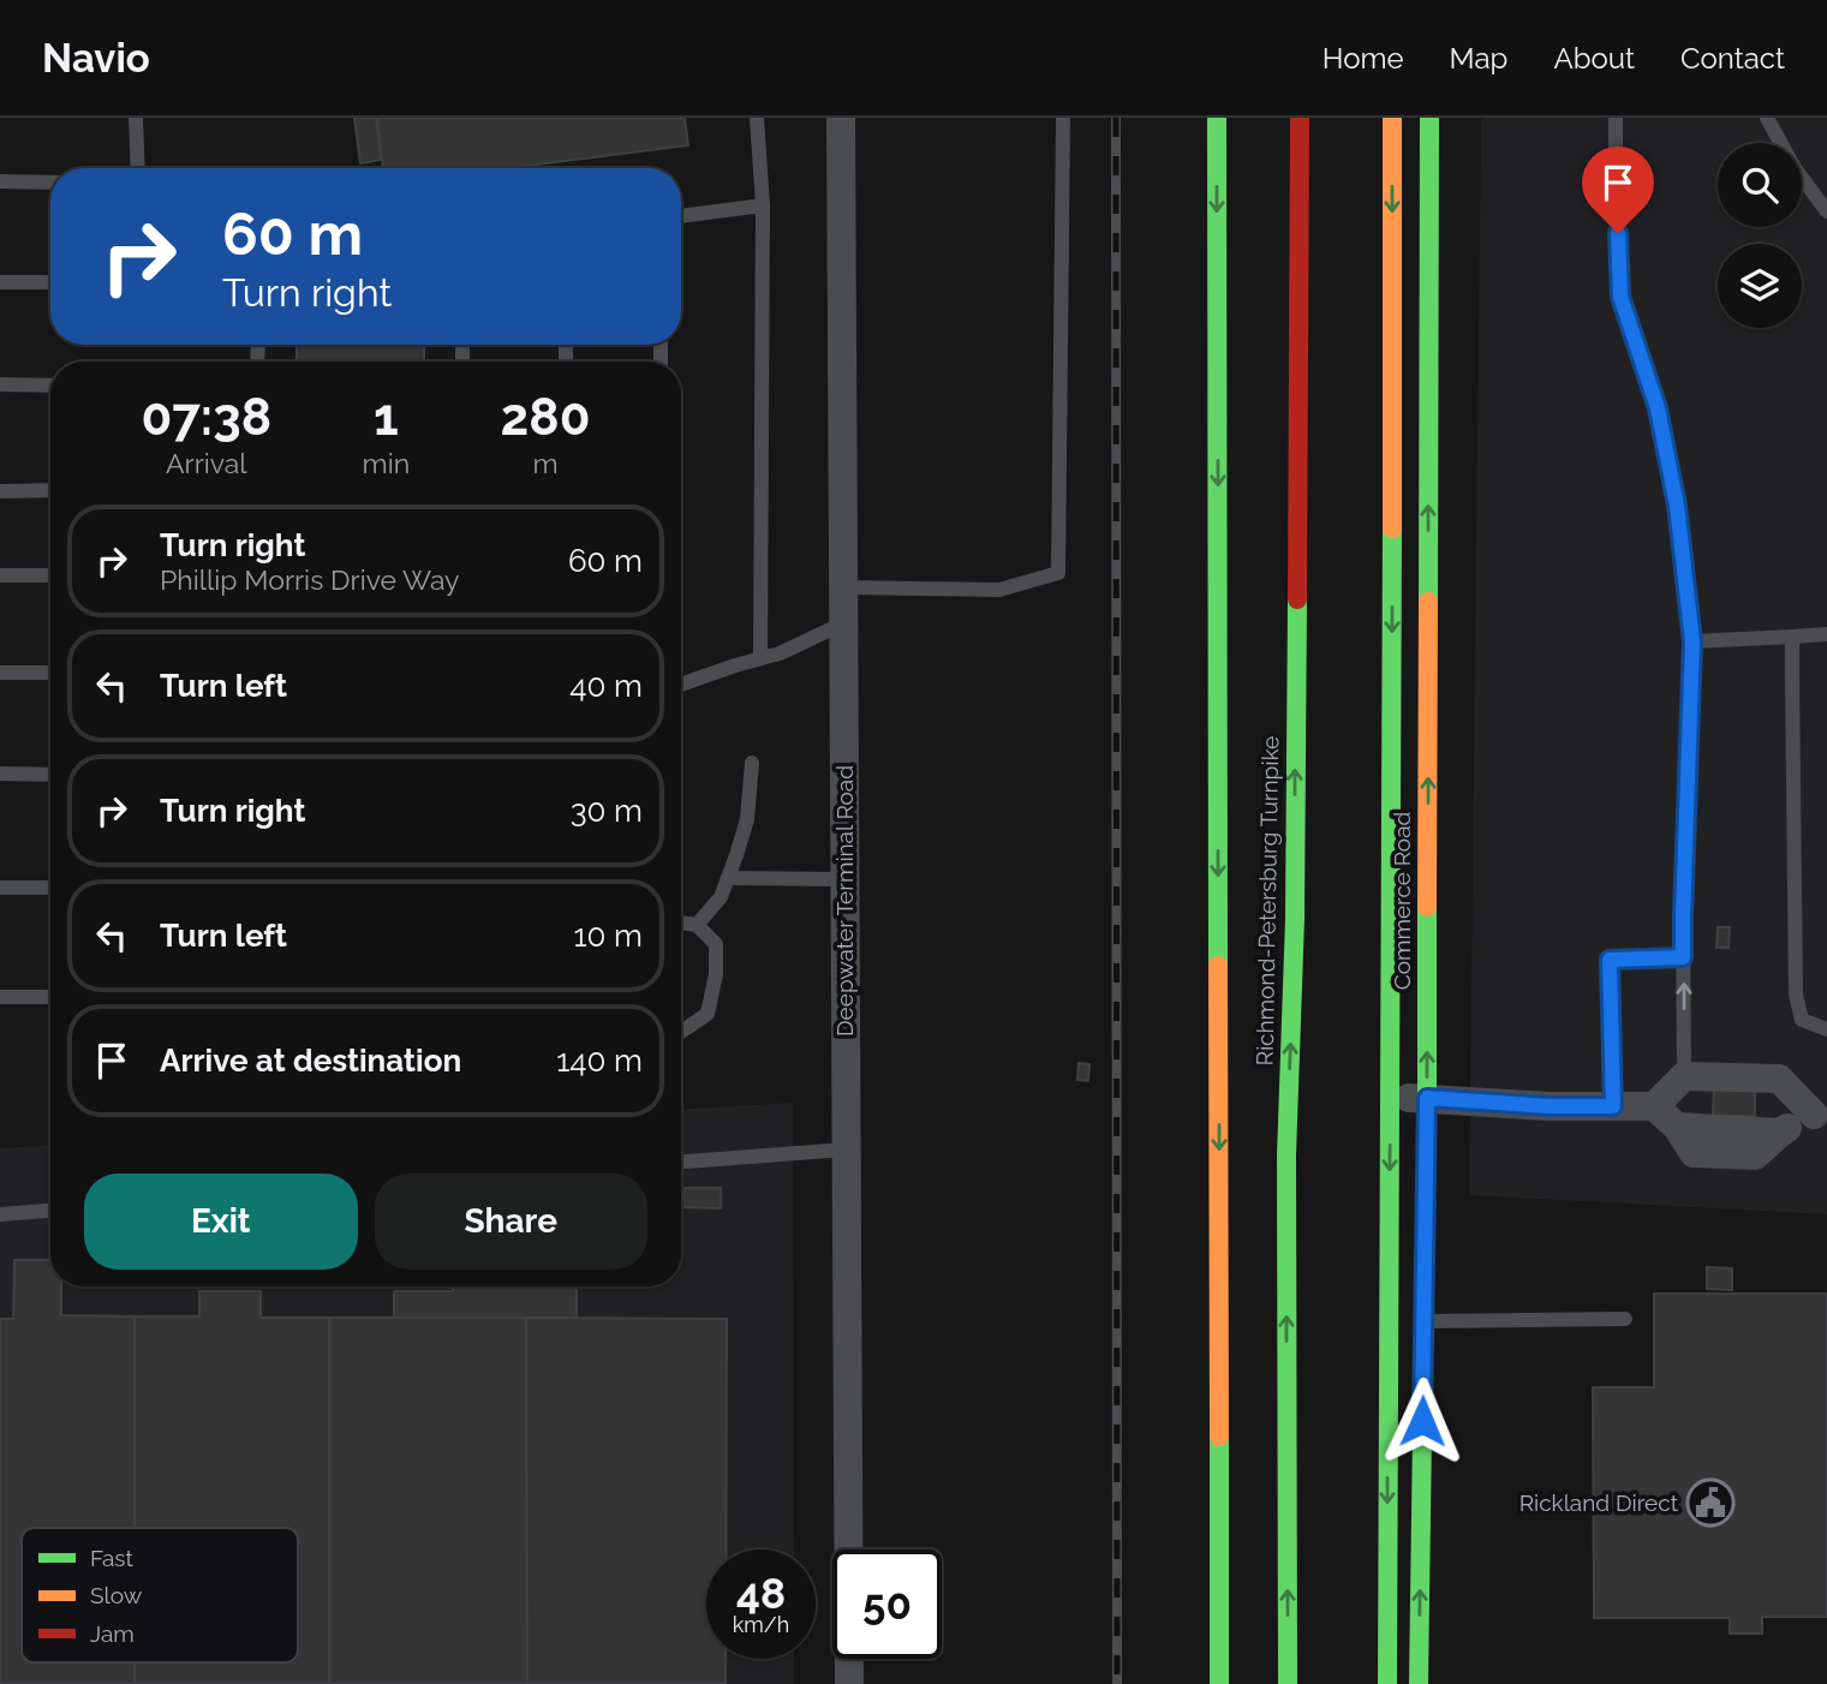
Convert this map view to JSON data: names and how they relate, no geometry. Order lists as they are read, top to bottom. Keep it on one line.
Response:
{"streets":{"main road":["Richmond-Petersburg Turnpike","Commerce Road"],"street":["Deepwater Terminal Road"]},"places":{"public building":["Rickland Direct"]},"legend":["Fast","Slow","Jam"],"page":{"header":"Navio","nav":["Home","Map","About","Contact"],"turn":["60 m","Turn right"],"eta":["07:38","Arrival","1","min","280","m"],"list":[{"name":"Turn right","note":"Phillip Morris Drive Way","value":"60 m"},{"name":"Turn left","value":"40 m"},{"name":"Turn right","value":"30 m"},{"name":"Turn left","value":"10 m"},{"name":"Arrive at destination","value":"140 m"}],"buttons":["Exit","Share"],"speed":"48 km/h","limit":"50"}}
